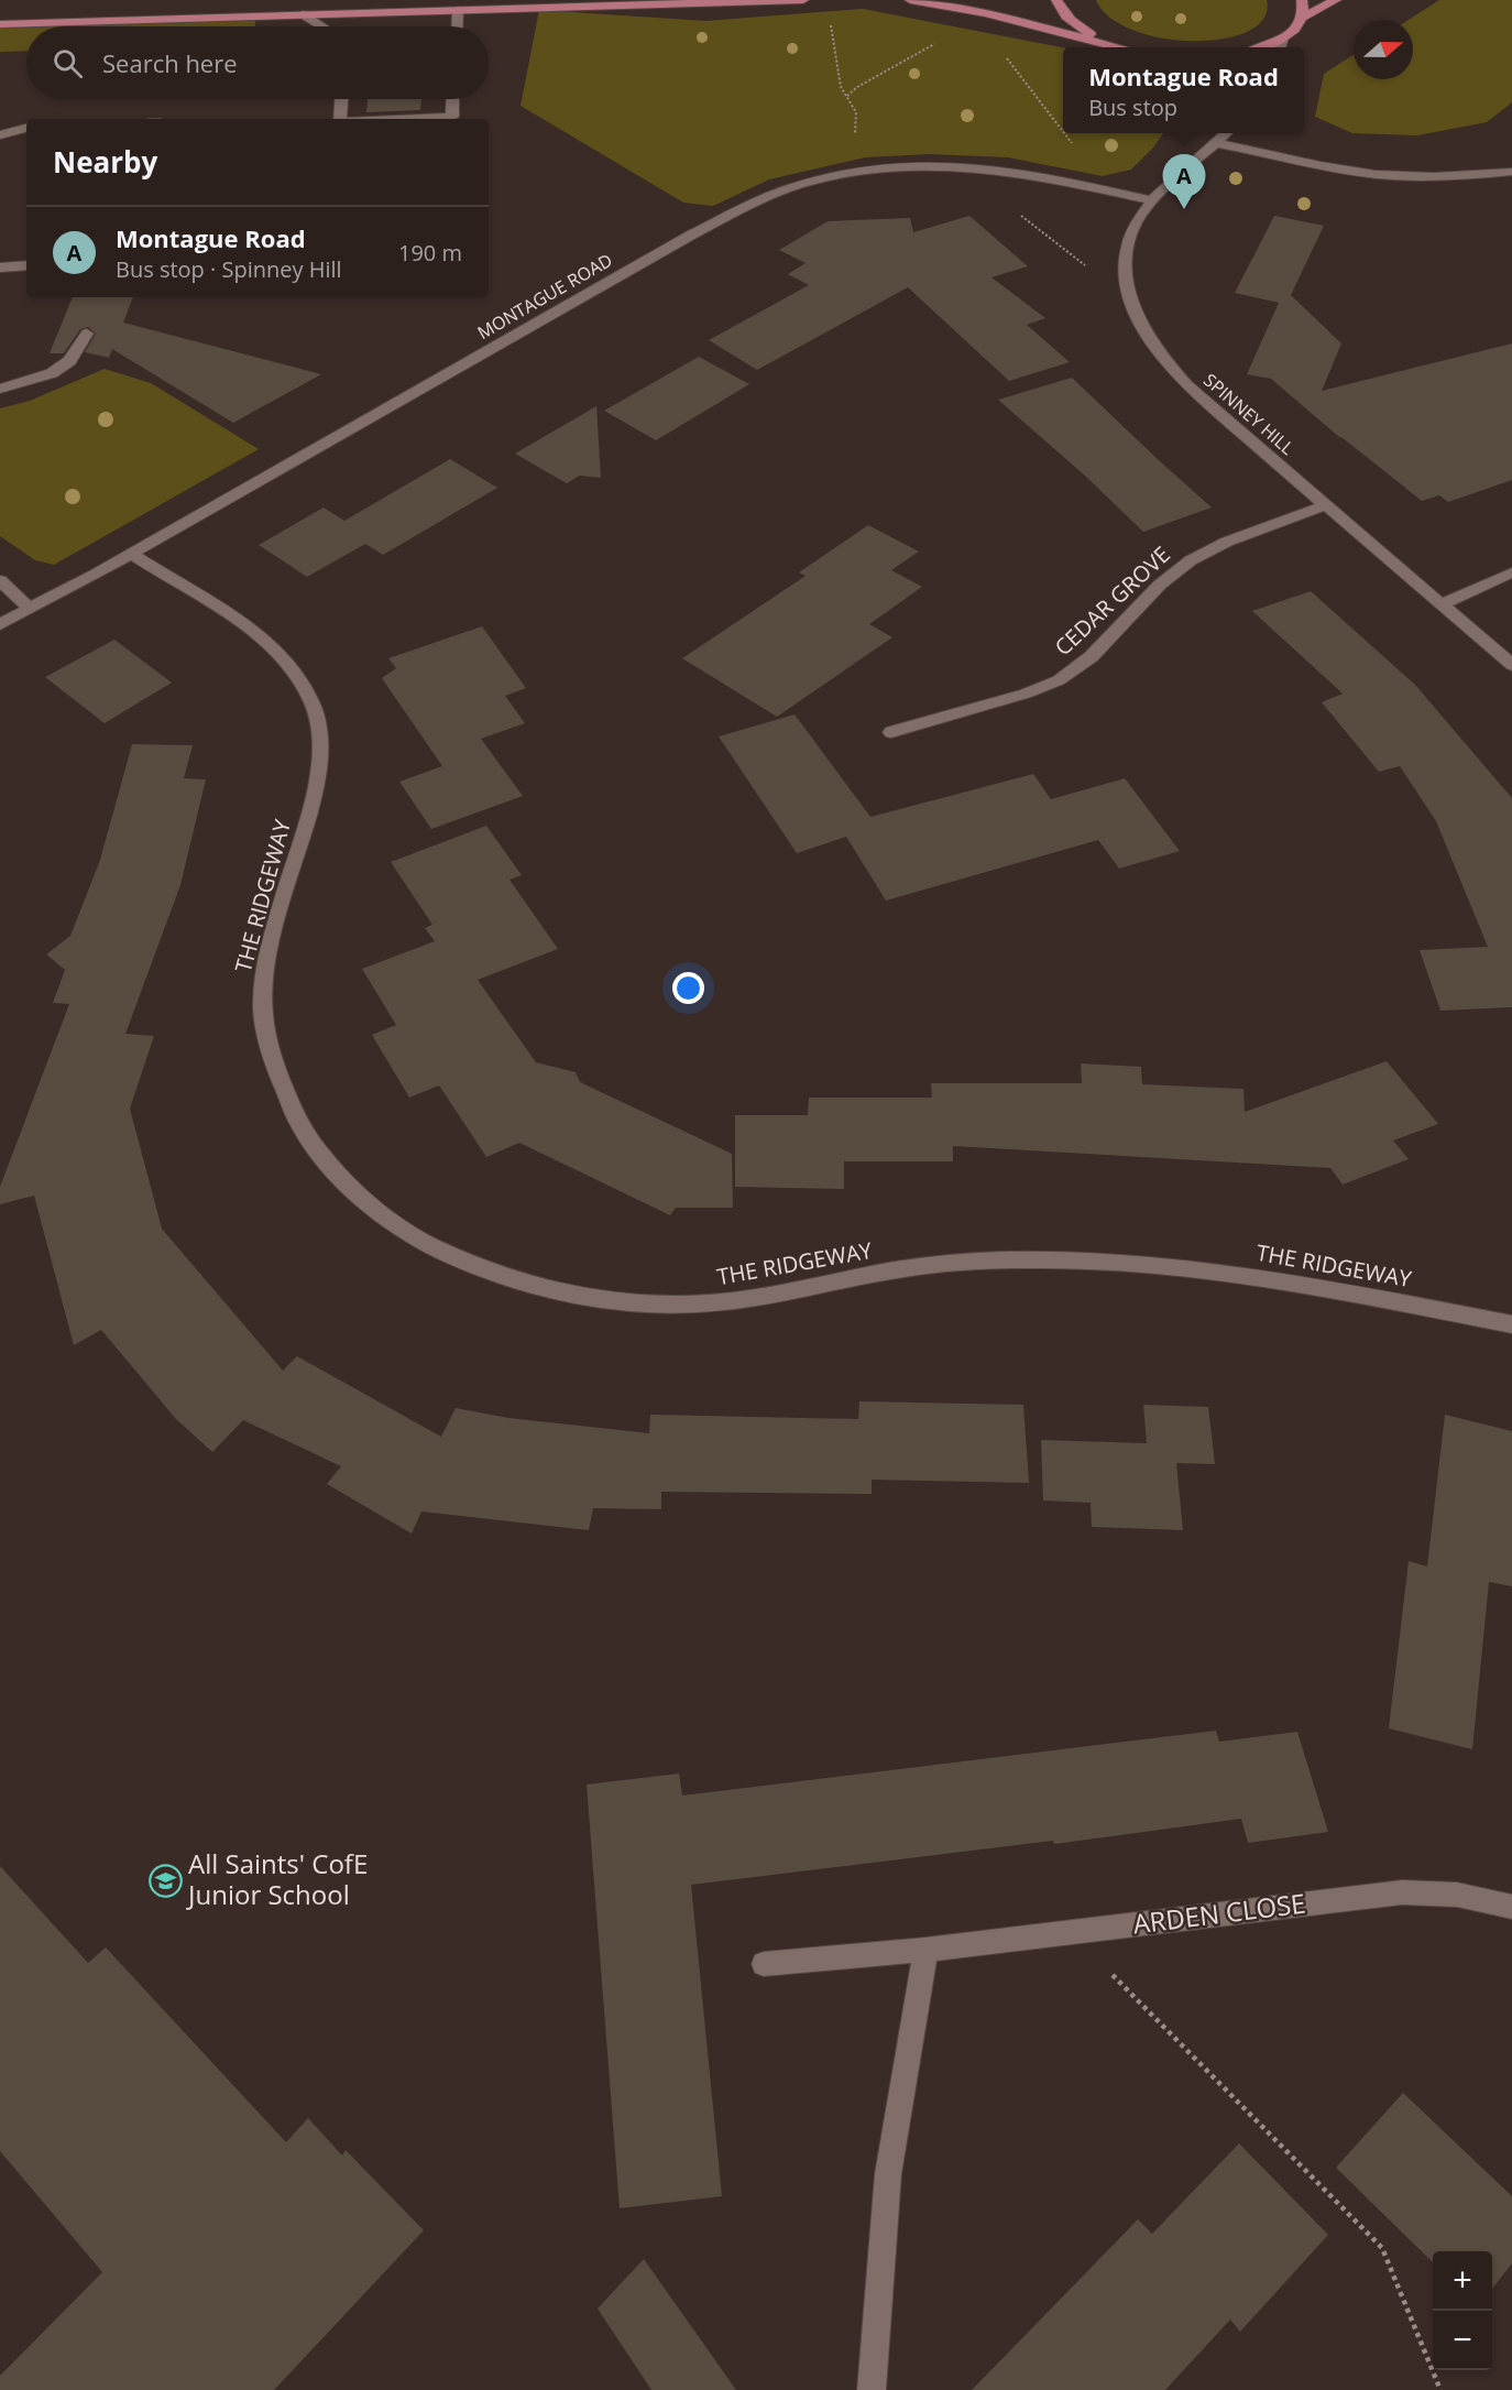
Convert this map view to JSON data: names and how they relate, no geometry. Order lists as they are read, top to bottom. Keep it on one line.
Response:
{"streets":{"street":["MONTAGUE ROAD","SPINNEY HILL","CEDAR GROVE","THE RIDGEWAY","ARDEN CLOSE"]},"crossings":[["MONTAGUE ROAD","SPINNEY HILL"],["MONTAGUE ROAD","THE RIDGEWAY"],["SPINNEY HILL","CEDAR GROVE"]],"places":{"school or university":["All Saints' CofE Junior School"]},"north":"right","page":{"search":"Search here","popup":["Montague Road","Bus stop"],"heading":"Nearby","pins":"A","list":[{"mark":"A","name":"Montague Road","note":"Bus stop · Spinney Hill","value":"190 m"}],"map_buttons":["+","−"]}}
